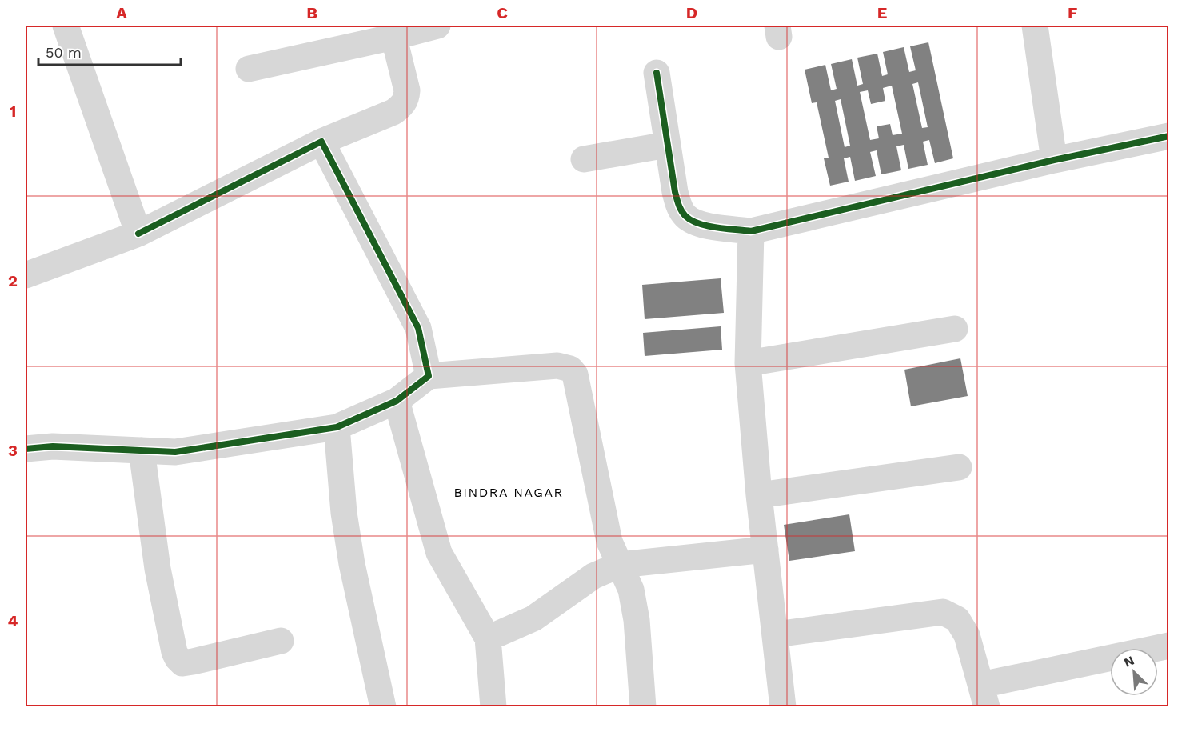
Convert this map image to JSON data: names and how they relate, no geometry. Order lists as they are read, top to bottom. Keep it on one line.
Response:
{"districts":["BINDRA NAGAR"],"scale_bar":"50 m","north":"top left","grid":{"columns":["A","B","C","D","E","F"],"rows":["1","2","3","4"]}}
